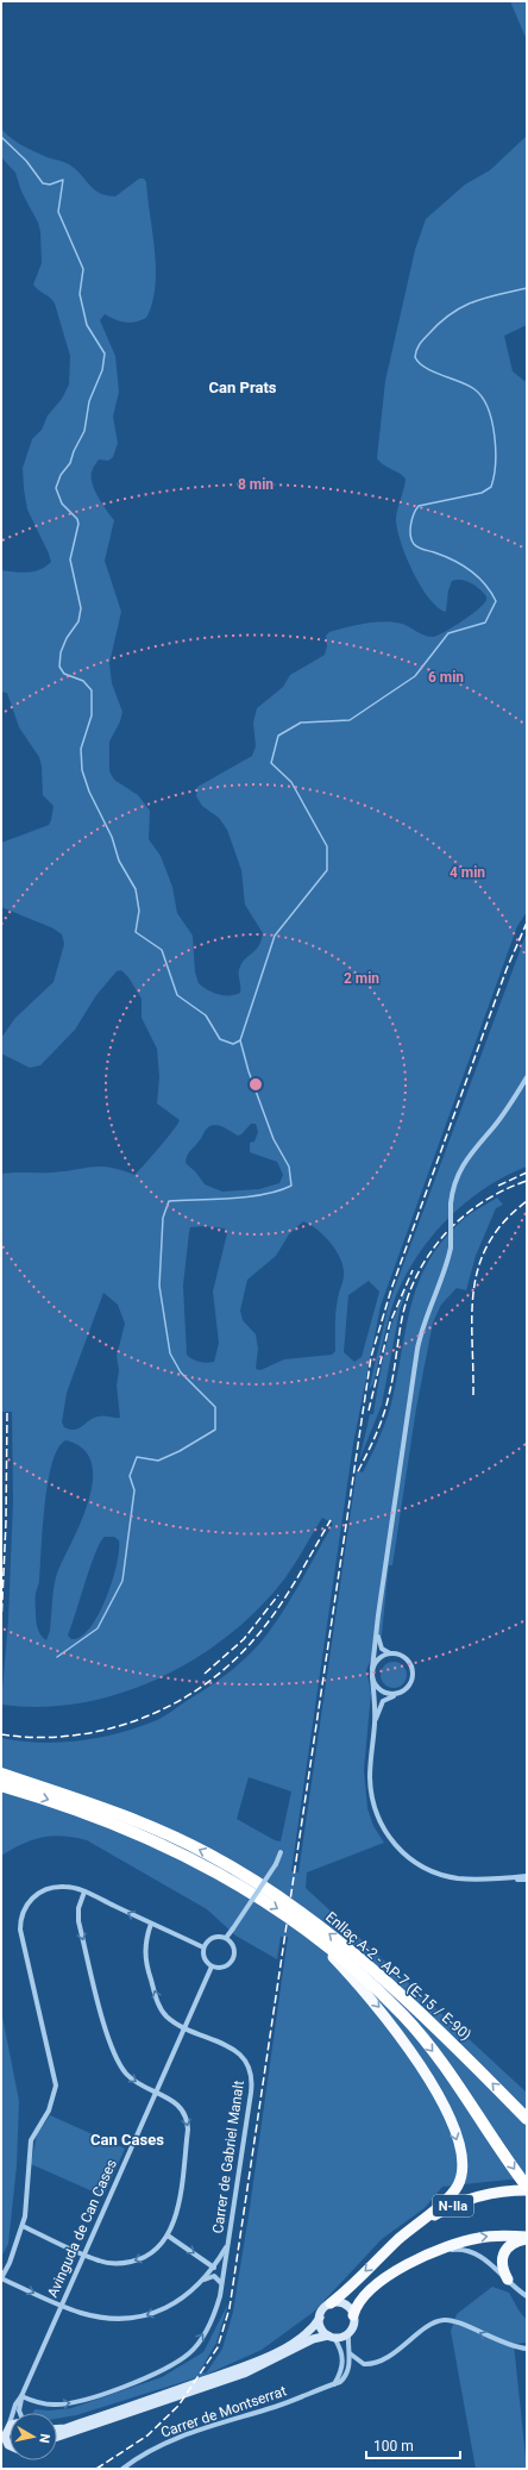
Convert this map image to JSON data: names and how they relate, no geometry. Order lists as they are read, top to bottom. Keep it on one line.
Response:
{"streets":{"highway":["Enllaç A-2 - AP-7 (E-15 / E-90)","N-IIa"],"street":["Carrer de Gabriel Manalt","Avinguda de Can Cases","Carrer de Montserrat"]},"crossings":[["Enllaç A-2 - AP-7 (E-15 / E-90)","N-IIa"],["Carrer de Gabriel Manalt","Avinguda de Can Cases"],["N-IIa","Carrer de Montserrat"]],"districts":["Can Prats","Can Cases"],"scale_bar":"100 m","north":"right","rings":["8 min","6 min","4 min","2 min"]}
